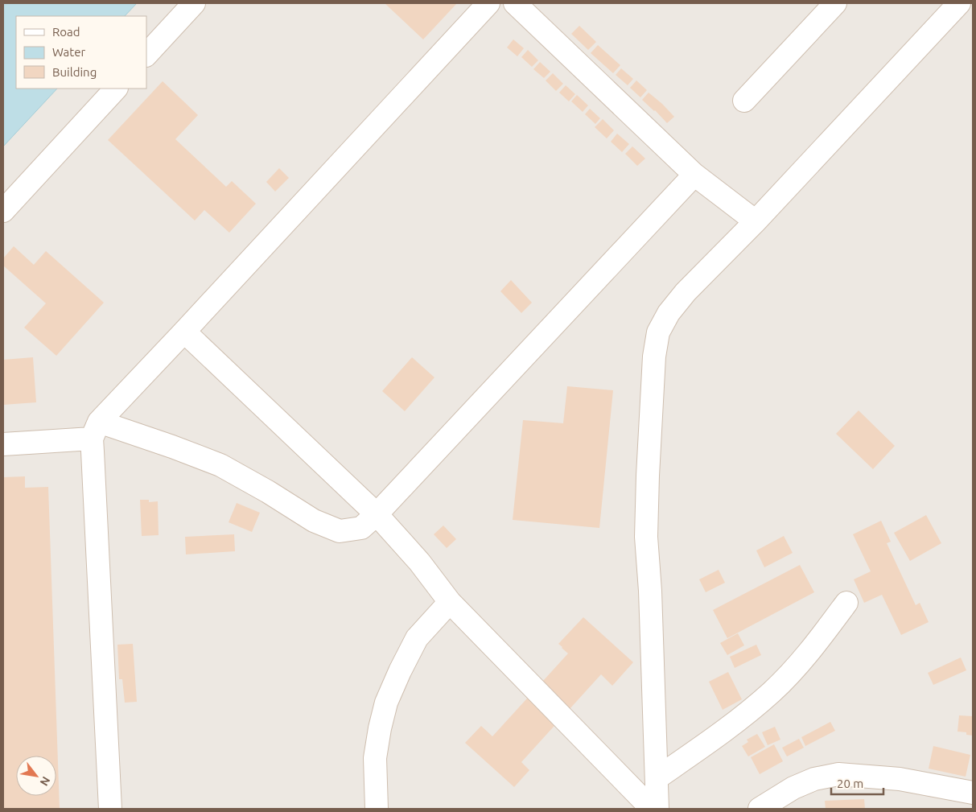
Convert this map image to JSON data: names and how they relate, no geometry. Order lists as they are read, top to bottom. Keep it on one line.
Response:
{"legend":["Road","Water","Building"],"scale_bar":"20 m","north":"bottom right"}
